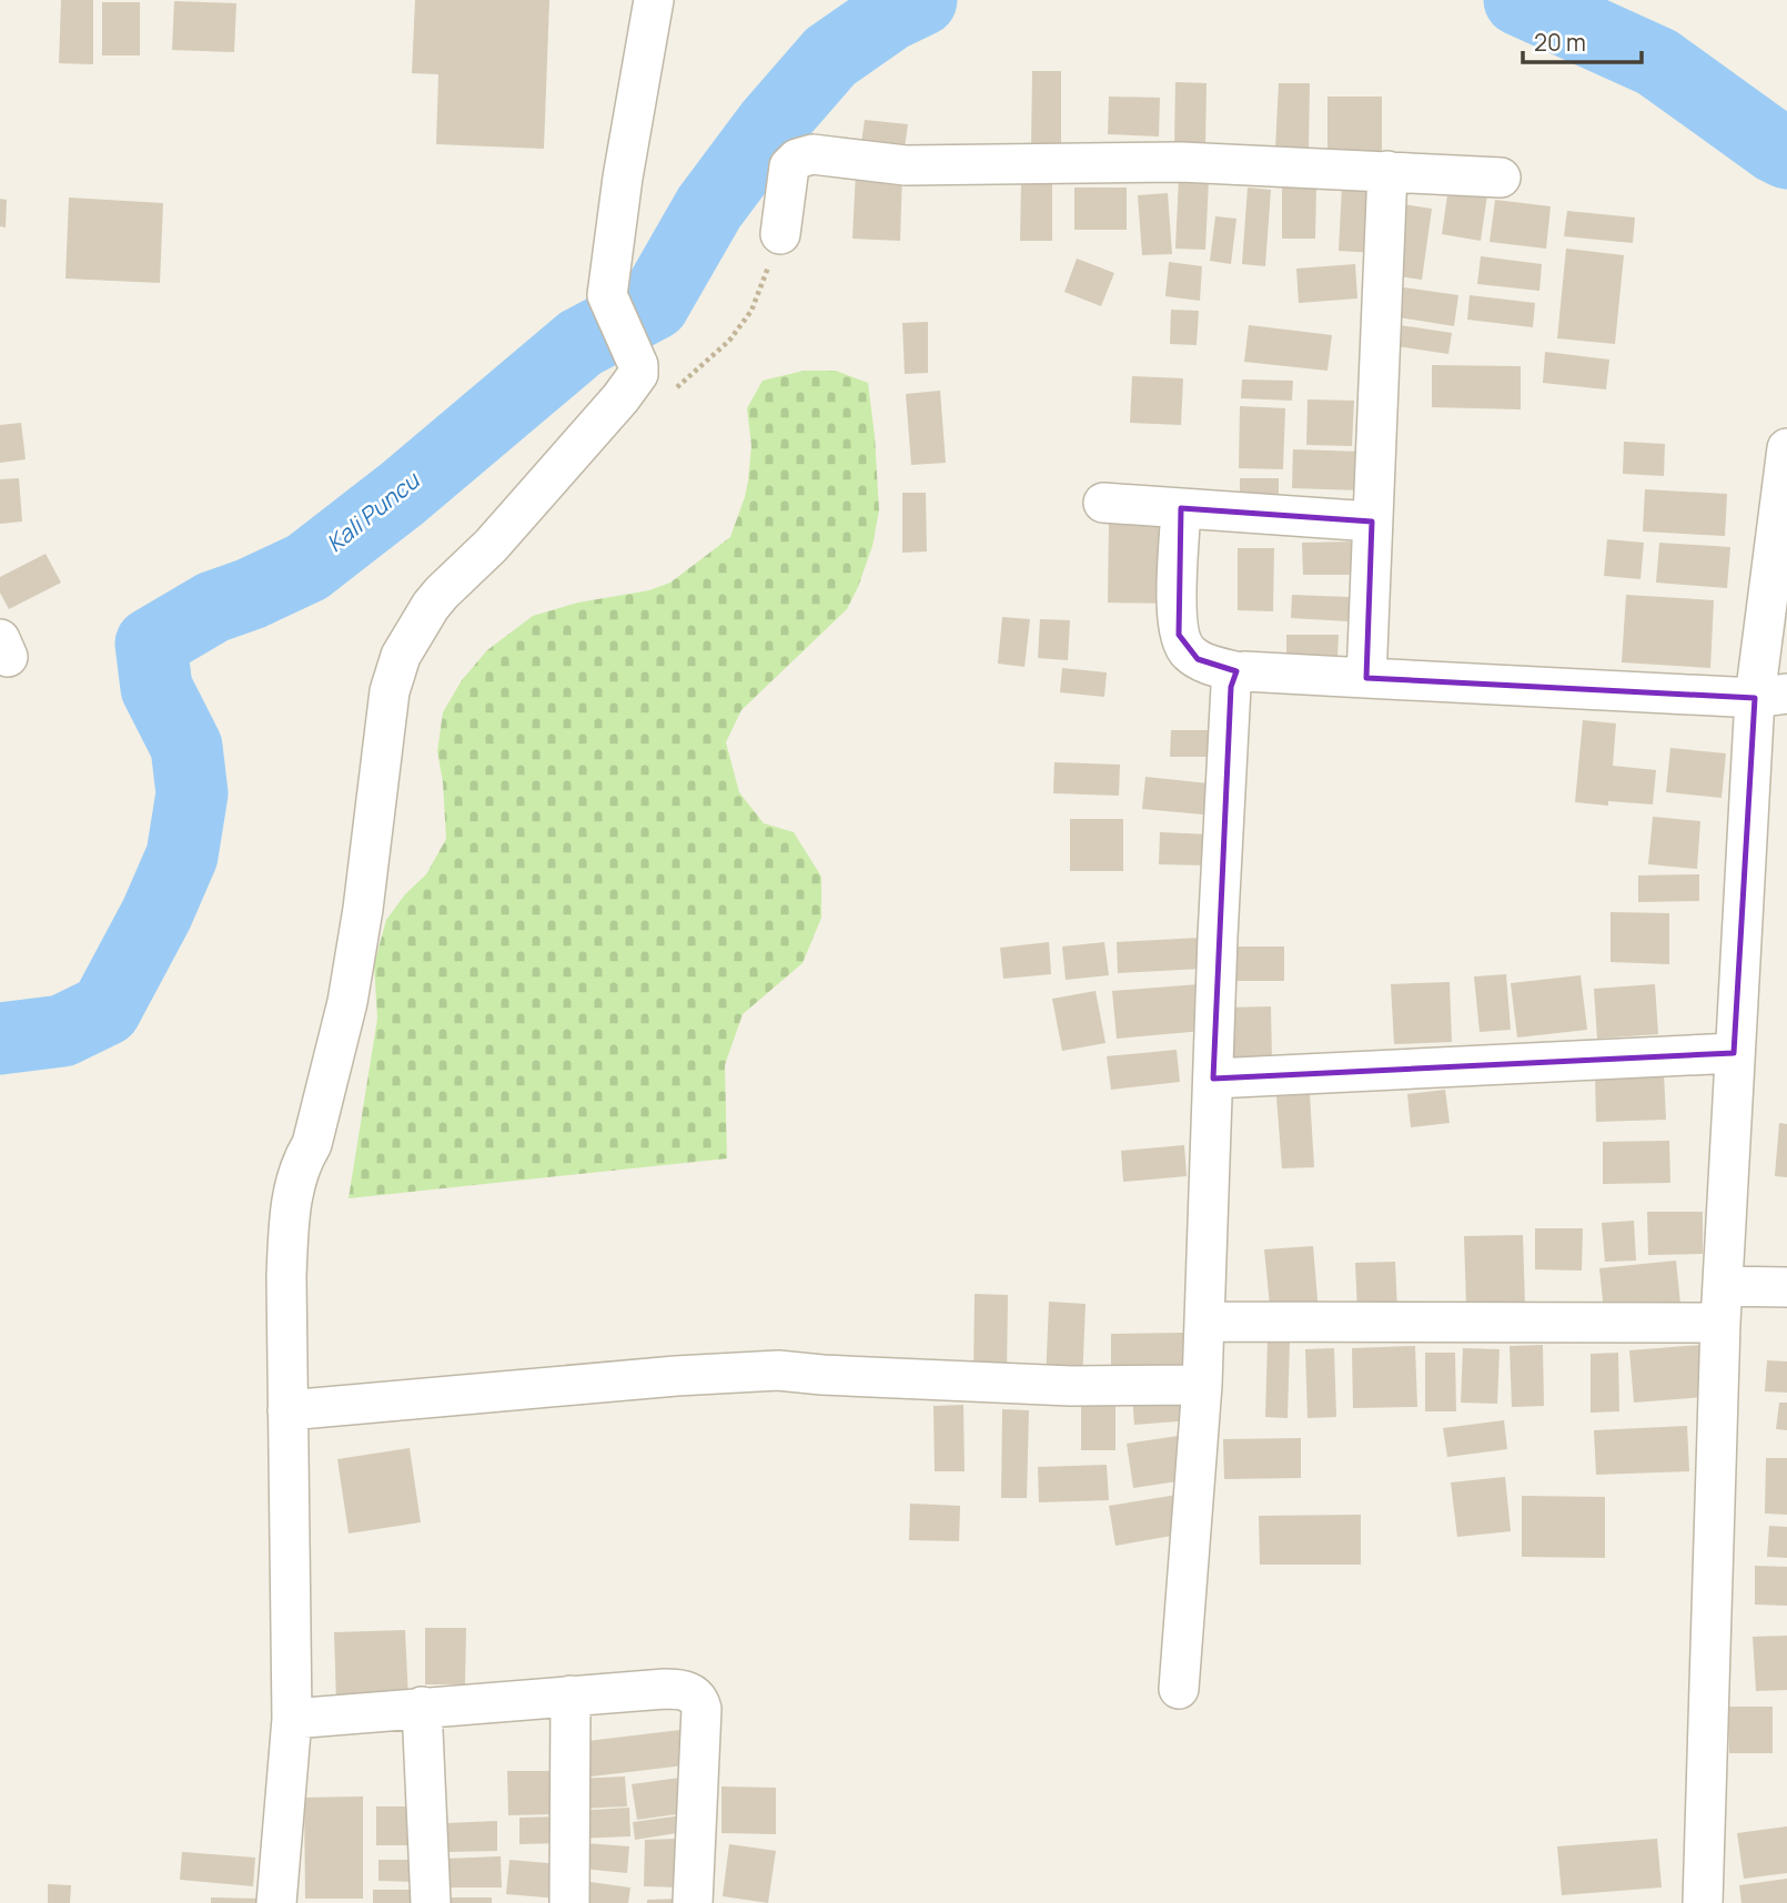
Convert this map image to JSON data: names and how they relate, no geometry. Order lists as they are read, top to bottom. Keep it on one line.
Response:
{"water":["Kali Puncu"],"scale_bar":"20 m"}
